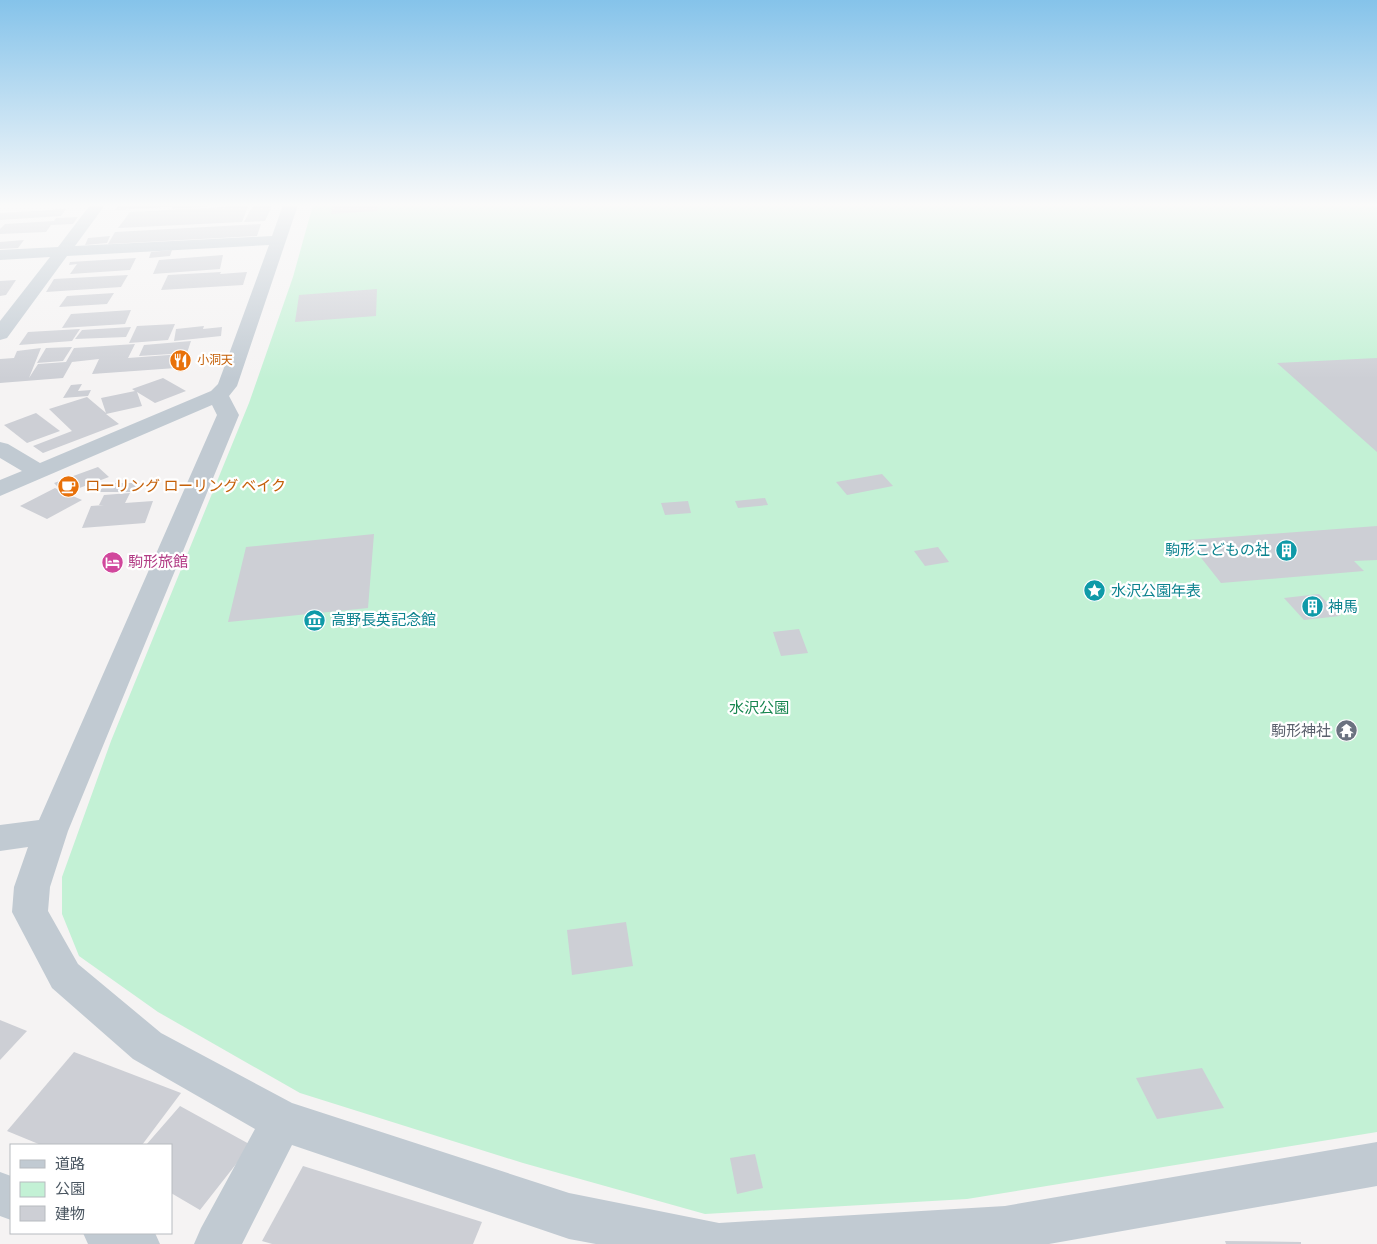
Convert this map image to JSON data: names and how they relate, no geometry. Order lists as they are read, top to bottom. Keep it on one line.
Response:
{"parks":["水沢公園"],"places":{"restaurant":["小洞天"],"cafe":["ローリング ローリング ベイク"],"building":["駒形こどもの社","神馬"],"hotel":["駒形旅館"],"place":["水沢公園年表"],"museum":["高野長英記念館"],"temple":["駒形神社"]},"legend":["道路","公園","建物"]}
